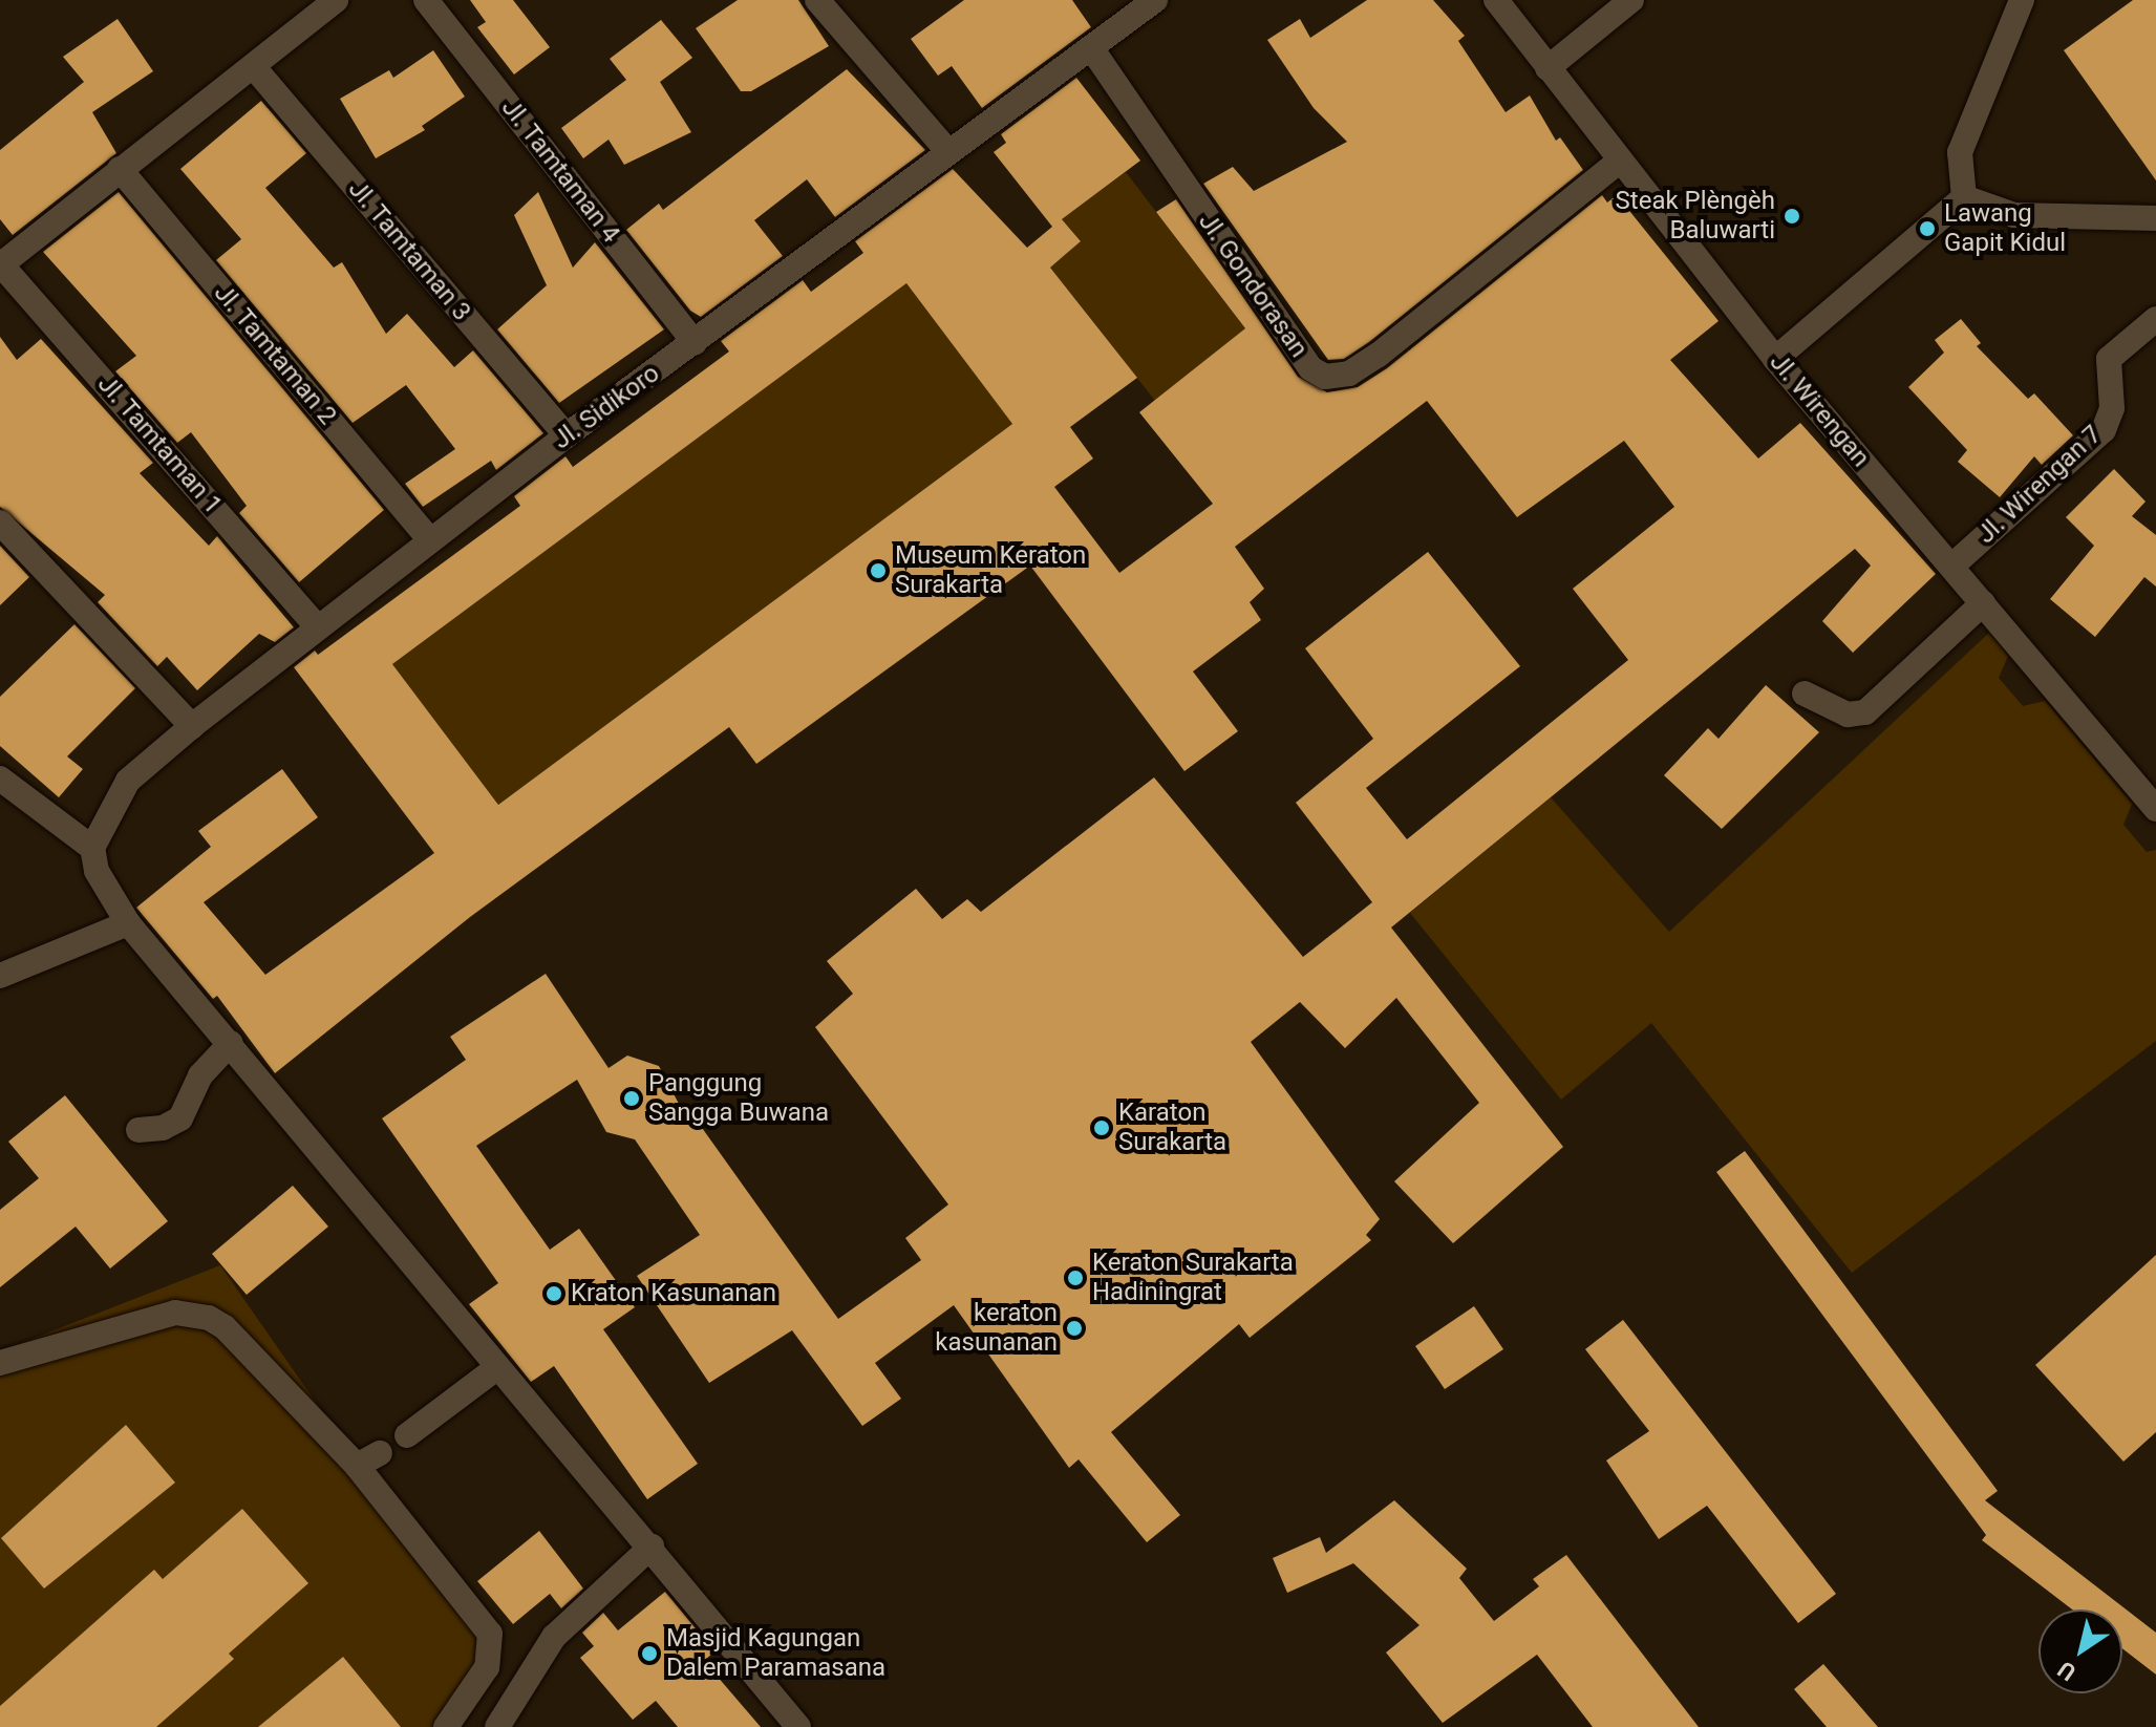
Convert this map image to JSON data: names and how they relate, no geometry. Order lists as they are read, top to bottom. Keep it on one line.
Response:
{"streets":{"street":["Jl. Tamtaman 4","Jl. Tamtaman 3","Jl. Gondorasan","Jl. Tamtaman 2","Jl. Sidikoro","Jl. Wirengan","Jl. Tamtaman 1","Jl. Wirengan 7"]},"crossings":[["Jl. Tamtaman 4","Jl. Sidikoro"],["Jl. Tamtaman 3","Jl. Sidikoro"],["Jl. Gondorasan","Jl. Sidikoro"],["Jl. Gondorasan","Jl. Wirengan"],["Jl. Tamtaman 2","Jl. Sidikoro"],["Jl. Sidikoro","Jl. Tamtaman 1"],["Jl. Wirengan","Jl. Wirengan 7"]],"places":["Steak Plèngèh Baluwarti","Lawang Gapit Kidul","Museum Keraton Surakarta","Panggung Sangga Buwana","Karaton Surakarta","Keraton Surakarta Hadiningrat","Kraton Kasunanan","keraton kasunanan","Masjid Kagungan Dalem Paramasana"],"north":"bottom left"}
